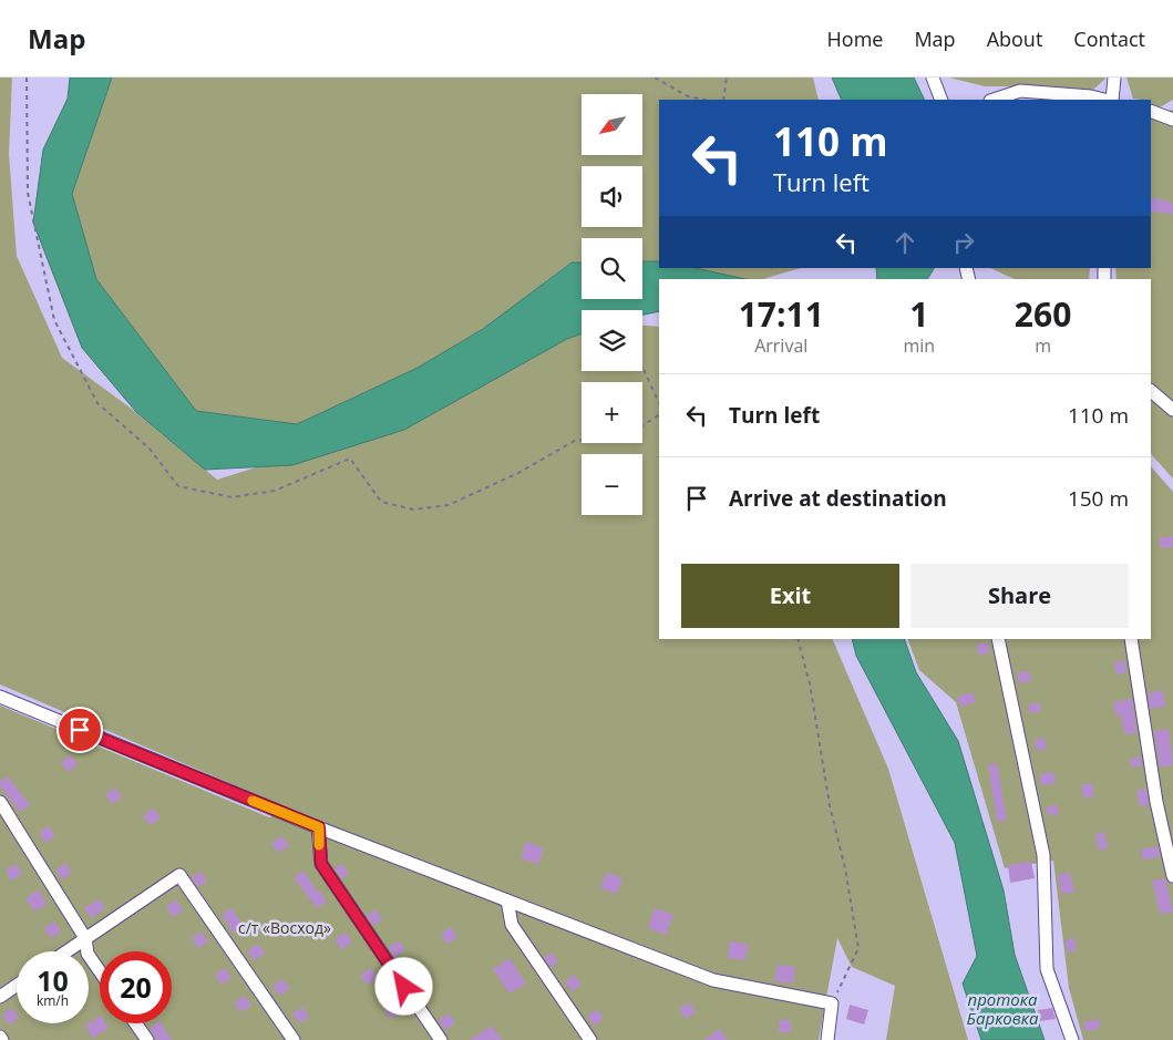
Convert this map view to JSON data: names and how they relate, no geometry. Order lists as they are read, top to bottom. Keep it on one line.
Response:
{"water":["протока Барковка"],"parks":["с/т «Восход»"],"north":"bottom left","page":{"header":"Map","nav":["Home","Map","About","Contact"],"map_buttons":["+","−"],"turn":["110 m","Turn left"],"eta":["17:11","Arrival","1","min","260","m"],"list":[{"name":"Turn left","value":"110 m"},{"name":"Arrive at destination","value":"150 m"}],"buttons":["Exit","Share"],"speed":"10 km/h","limit":"20"}}
